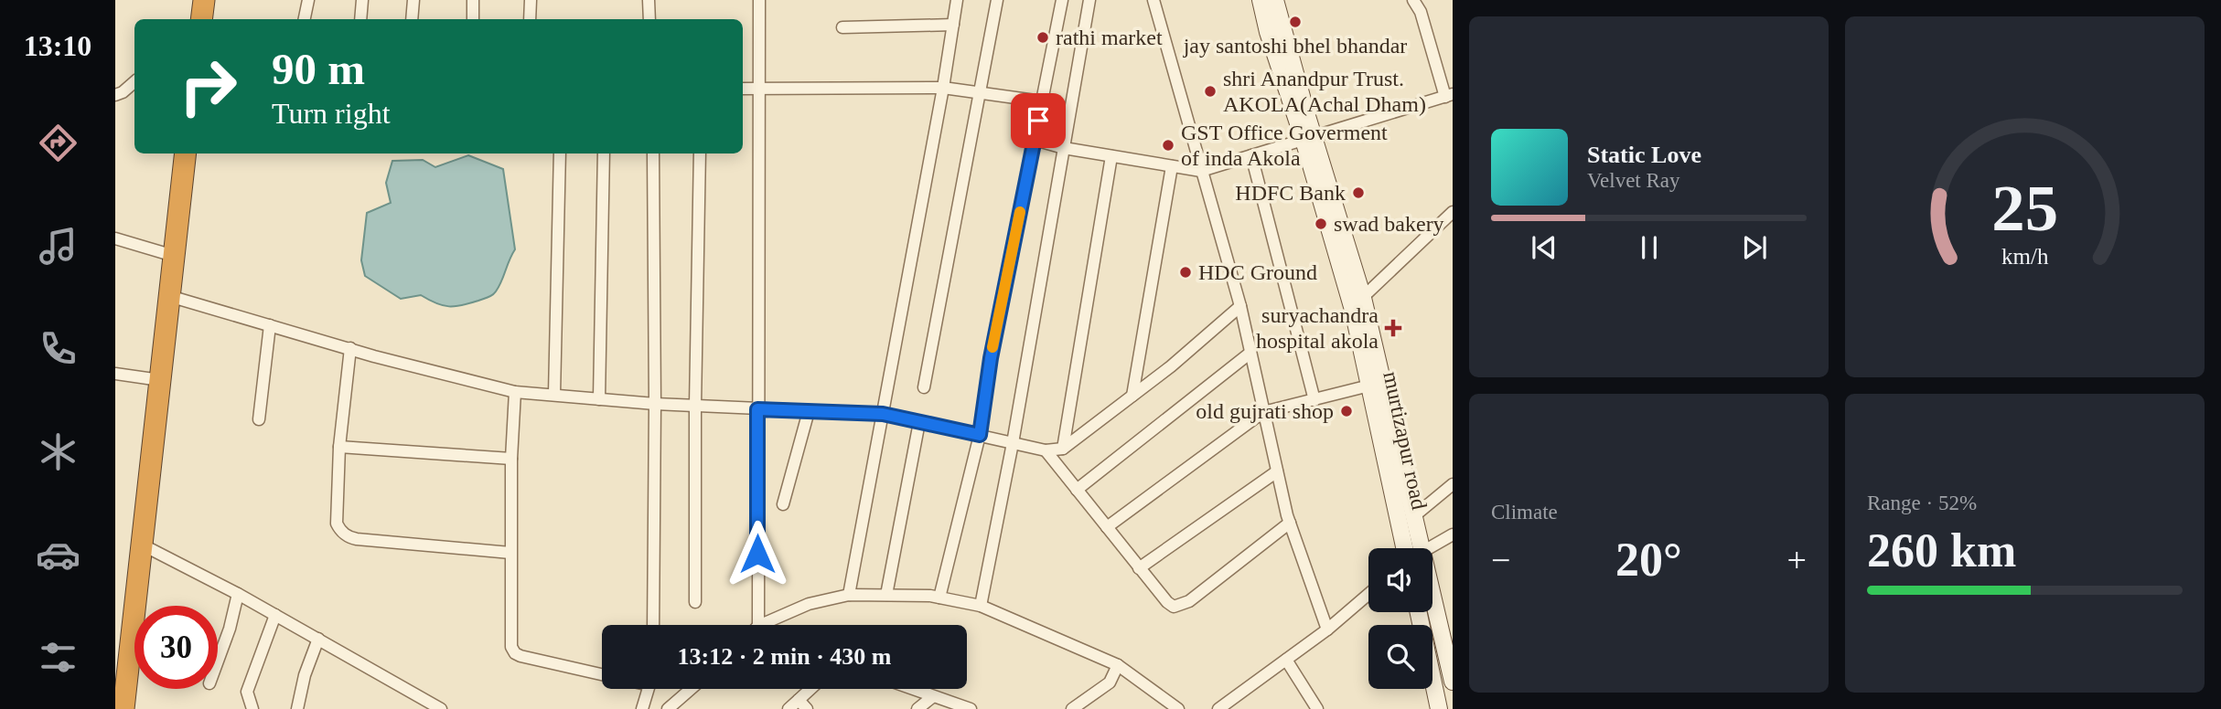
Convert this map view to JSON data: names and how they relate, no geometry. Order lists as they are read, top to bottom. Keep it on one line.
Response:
{"streets":{"street":["murtizapur road"]},"places":{"other":["jay santoshi bhel bhandar","rathi market","shri Anandpur Trust. AKOLA(Achal Dham)","GST Office Goverment of inda Akola","HDFC Bank","swad bakery","HDC Ground","old gujrati shop"],"health":["suryachandra hospital akola"]},"page":{"tabs":"13:10","turn":["90 m","Turn right"],"song":["Static Love","Velvet Ray"],"tile":["Climate",["Range · 52%","260 km"]],"heat":["−","20°","+"],"limit":"30","trip":"13:12 · 2 min · 430 m","gauge":["25","km/h"]}}
